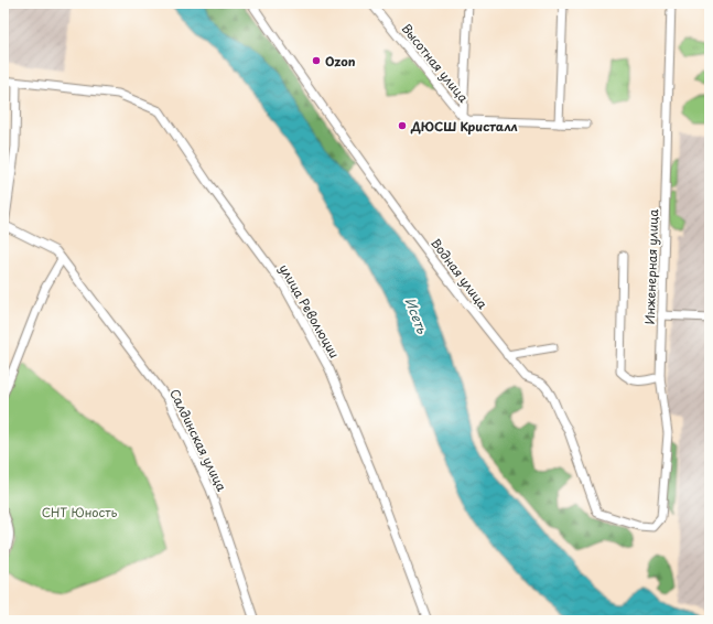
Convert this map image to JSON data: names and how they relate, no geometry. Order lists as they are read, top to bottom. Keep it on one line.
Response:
{"streets":{"street":["Высотная улица","Инженерная улица","Водная улица","улица Революции","Салдинская улица"]},"crossings":[["Инженерная улица","Водная улица"]],"water":["Исеть"],"parks":["СНТ Юность"],"places":["Ozon","ДЮСШ Кристалл"]}
